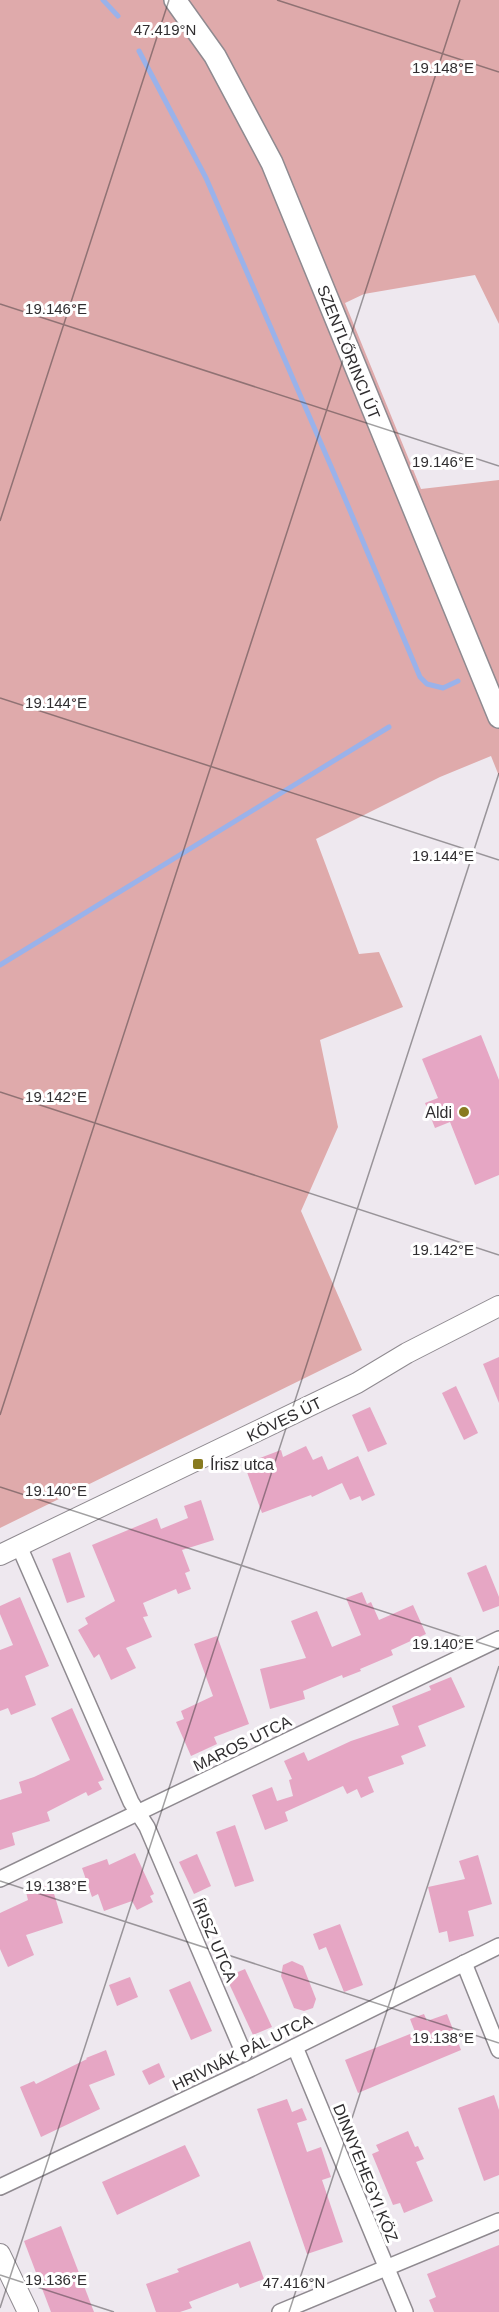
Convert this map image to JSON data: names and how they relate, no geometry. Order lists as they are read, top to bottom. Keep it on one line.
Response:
{"streets":{"main road":["SZENTLŐRINCI ÚT"],"street":["KÖVES ÚT","MAROS UTCA","ÍRISZ UTCA","HRIVNÁK PÁL UTCA","DINNYEHEGYI KÖZ"]},"crossings":[["KÖVES ÚT","ÍRISZ UTCA"],["MAROS UTCA","ÍRISZ UTCA"],["HRIVNÁK PÁL UTCA","DINNYEHEGYI KÖZ"]],"places":{"other":["Aldi"],"transit":["Írisz utca"]},"coordinates":["47.419°N","19.148°E","19.146°E","19.144°E","19.142°E","19.140°E","19.138°E","19.136°E","47.416°N"]}
